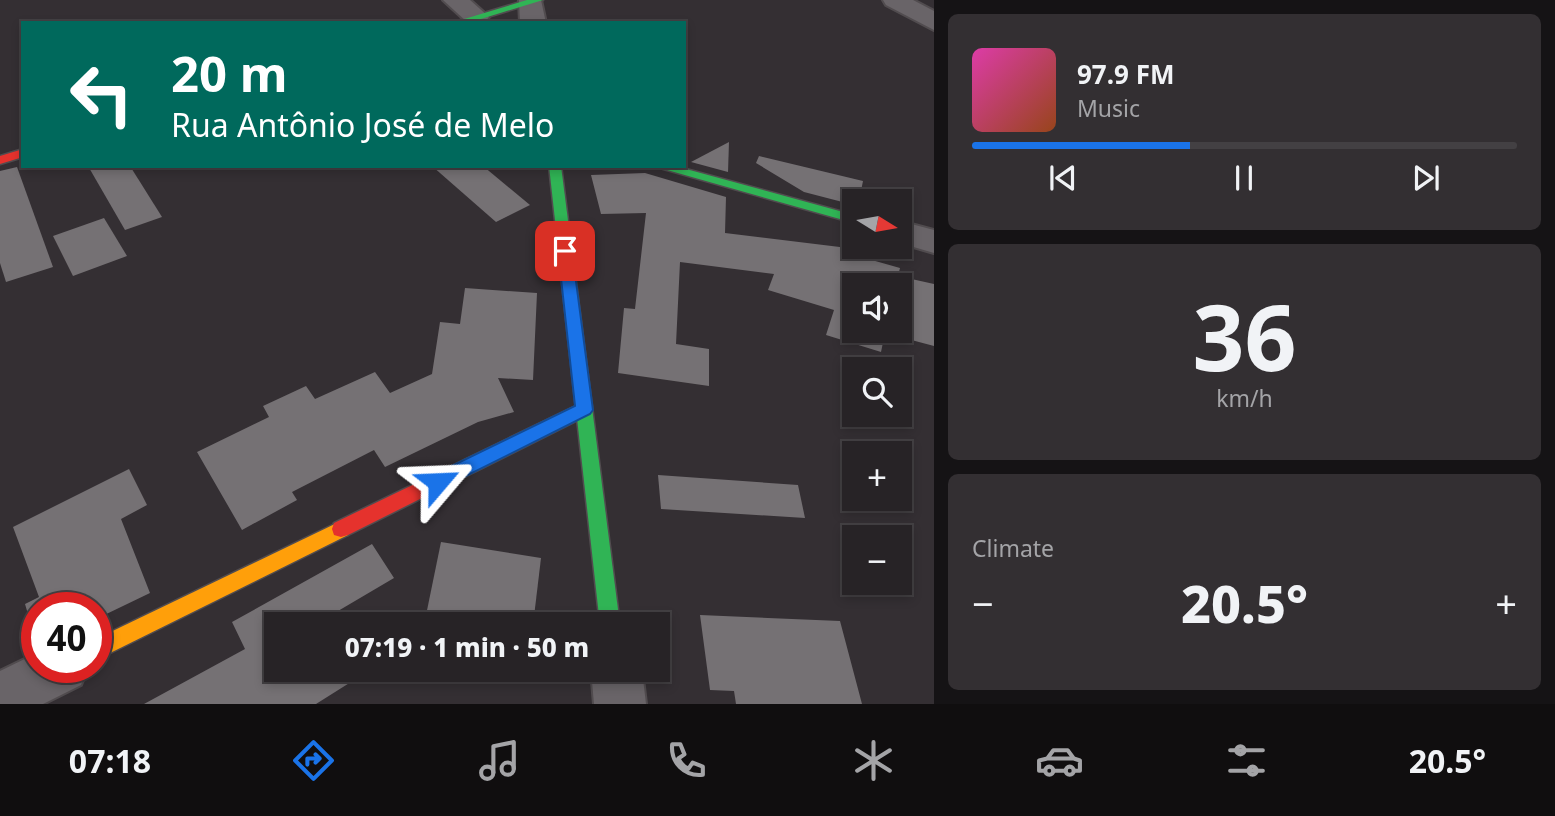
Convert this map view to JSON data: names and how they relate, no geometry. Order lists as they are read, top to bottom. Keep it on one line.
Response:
{"north":"right","page":{"turn":["20 m","Rua Antônio José de Melo"],"song":["97.9 FM","Music"],"map_buttons":["+","−"],"tile":[["36","km/h"],"Climate"],"heat":["−","20.5°","+"],"limit":"40","trip":"07:19 · 1 min · 50 m","tabs":["07:18","20.5°"]}}
